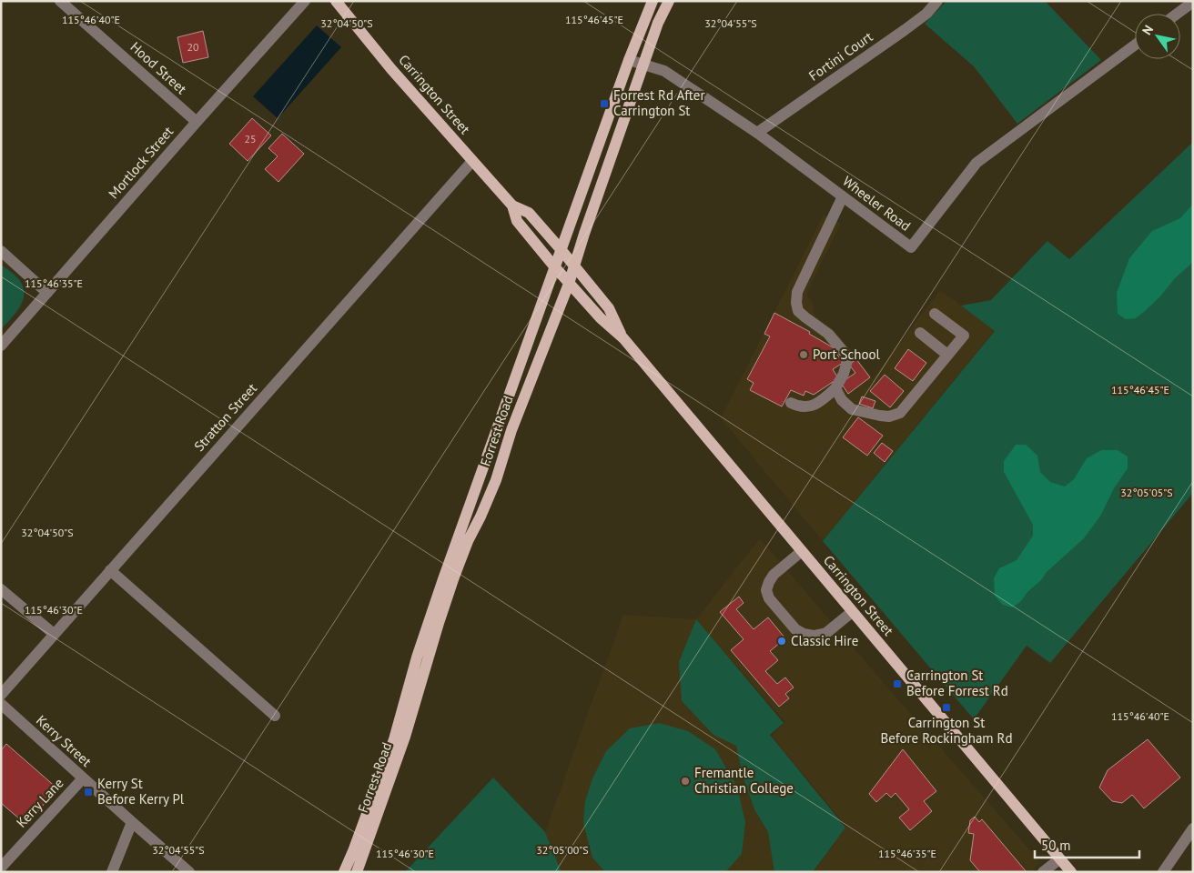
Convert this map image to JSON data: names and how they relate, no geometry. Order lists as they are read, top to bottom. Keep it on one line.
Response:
{"streets":{"main road":["Carrington Street","Forrest Road"],"street":["Fortini Court","Hood Street","Mortlock Street","Wheeler Road","Stratton Street","Kerry Street","Kerry Lane"]},"crossings":[["Fortini Court","Wheeler Road"],["Hood Street","Mortlock Street"],["Carrington Street","Stratton Street"],["Carrington Street","Forrest Road"],["Wheeler Road","Forrest Road"],["Kerry Street","Kerry Lane"]],"places":{"transit":["Forrest Rd After Carrington St","Carrington St Before Forrest Rd","Carrington St Before Rockingham Rd","Kerry St Before Kerry Pl"],"other":["Port School","Classic Hire","Fremantle Christian College"]},"house_numbers":["20","25"],"scale_bar":"50 m","north":"top left","coordinates":["115°46'40\"E","115°46'45\"E","32°04'50\"S","32°04'55\"S","115°46'35\"E","32°05'05\"S","115°46'30\"E","32°05'00\"S"]}
